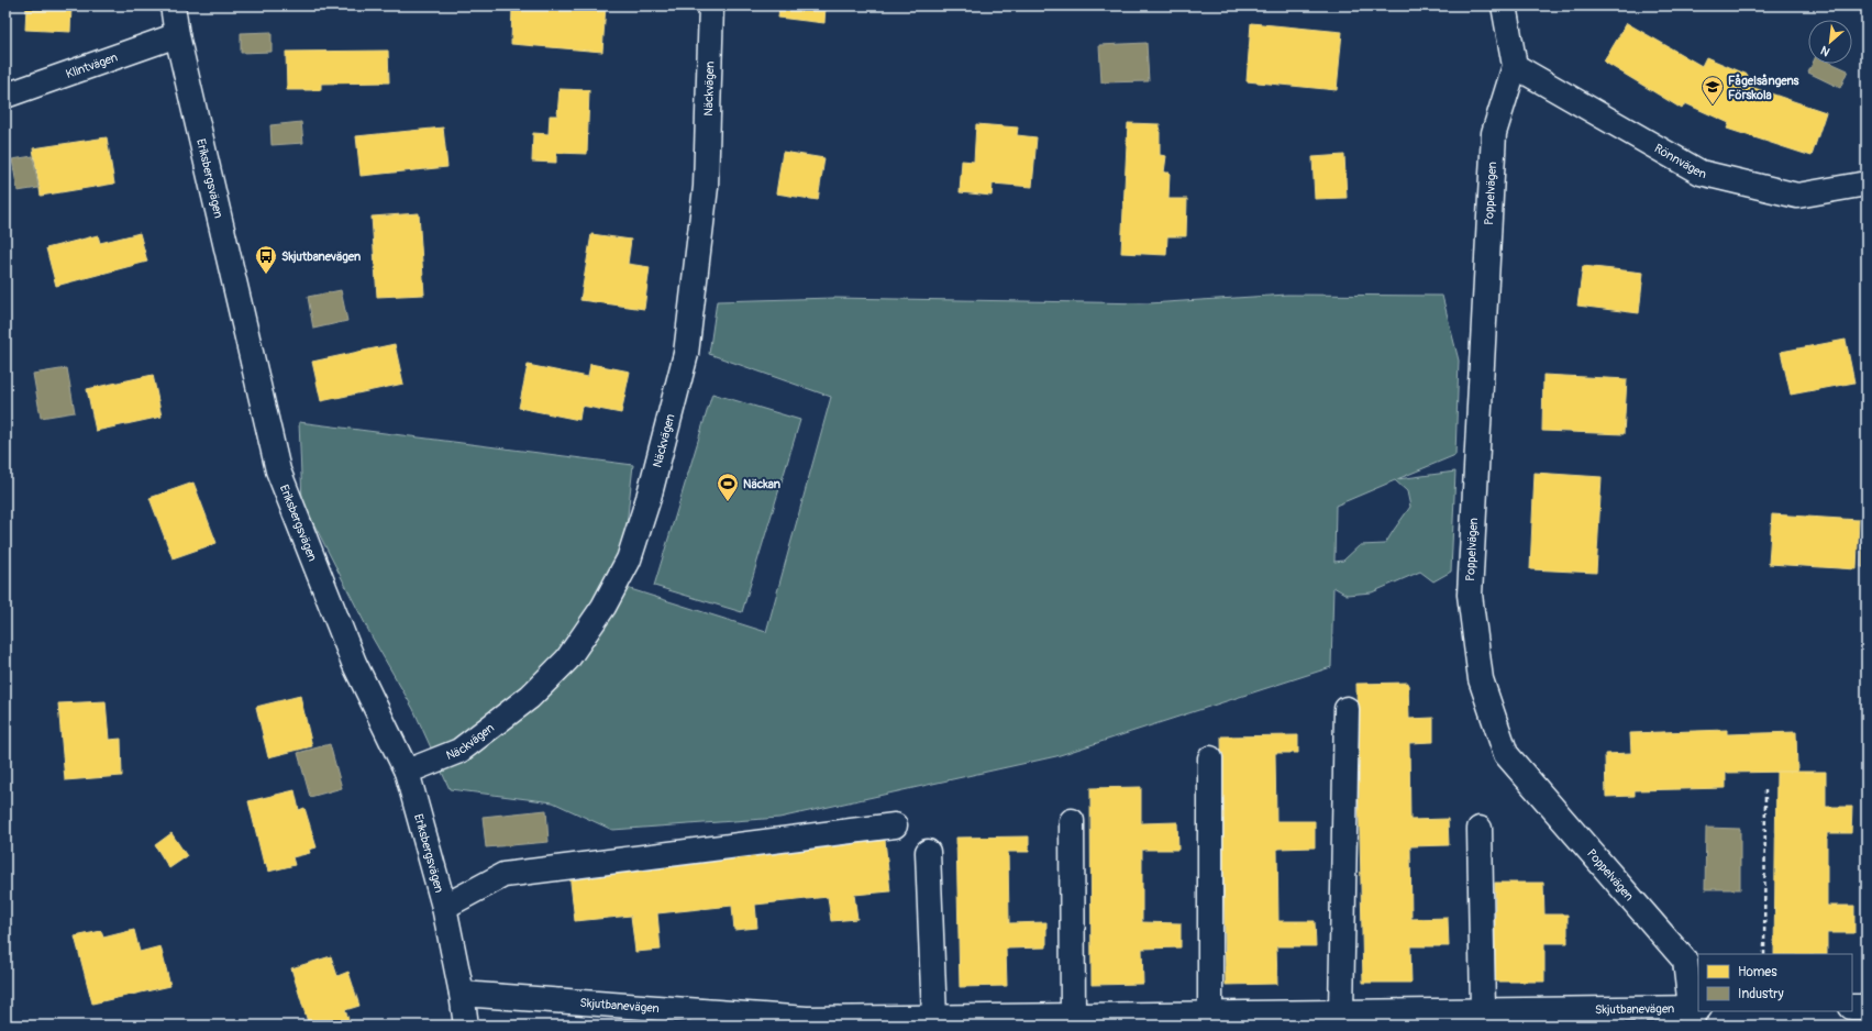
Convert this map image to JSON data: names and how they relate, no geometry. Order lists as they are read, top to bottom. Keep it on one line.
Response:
{"streets":{"street":["Klintvägen","Näckvägen","Rönnvägen","Eriksbergsvägen","Poppelvägen","Skjutbanevägen"]},"crossings":[["Klintvägen","Eriksbergsvägen"],["Näckvägen","Eriksbergsvägen"],["Rönnvägen","Poppelvägen"],["Eriksbergsvägen","Skjutbanevägen"],["Poppelvägen","Skjutbanevägen"]],"places":{"school or university":["Fågelsångens Förskola"],"bus stop":["Skjutbanevägen"],"sports":["Näckan"]},"legend":["Homes","Industry"],"north":"bottom left"}
